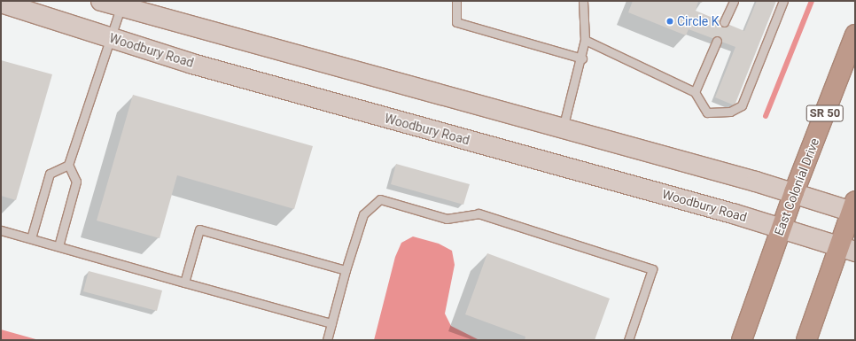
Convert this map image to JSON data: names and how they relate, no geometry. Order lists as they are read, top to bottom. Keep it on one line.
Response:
{"streets":{"highway":["SR 50","East Colonial Drive"],"street":["Woodbury Road"]},"crossings":[["Woodbury Road","East Colonial Drive"]],"places":["Circle K"]}
